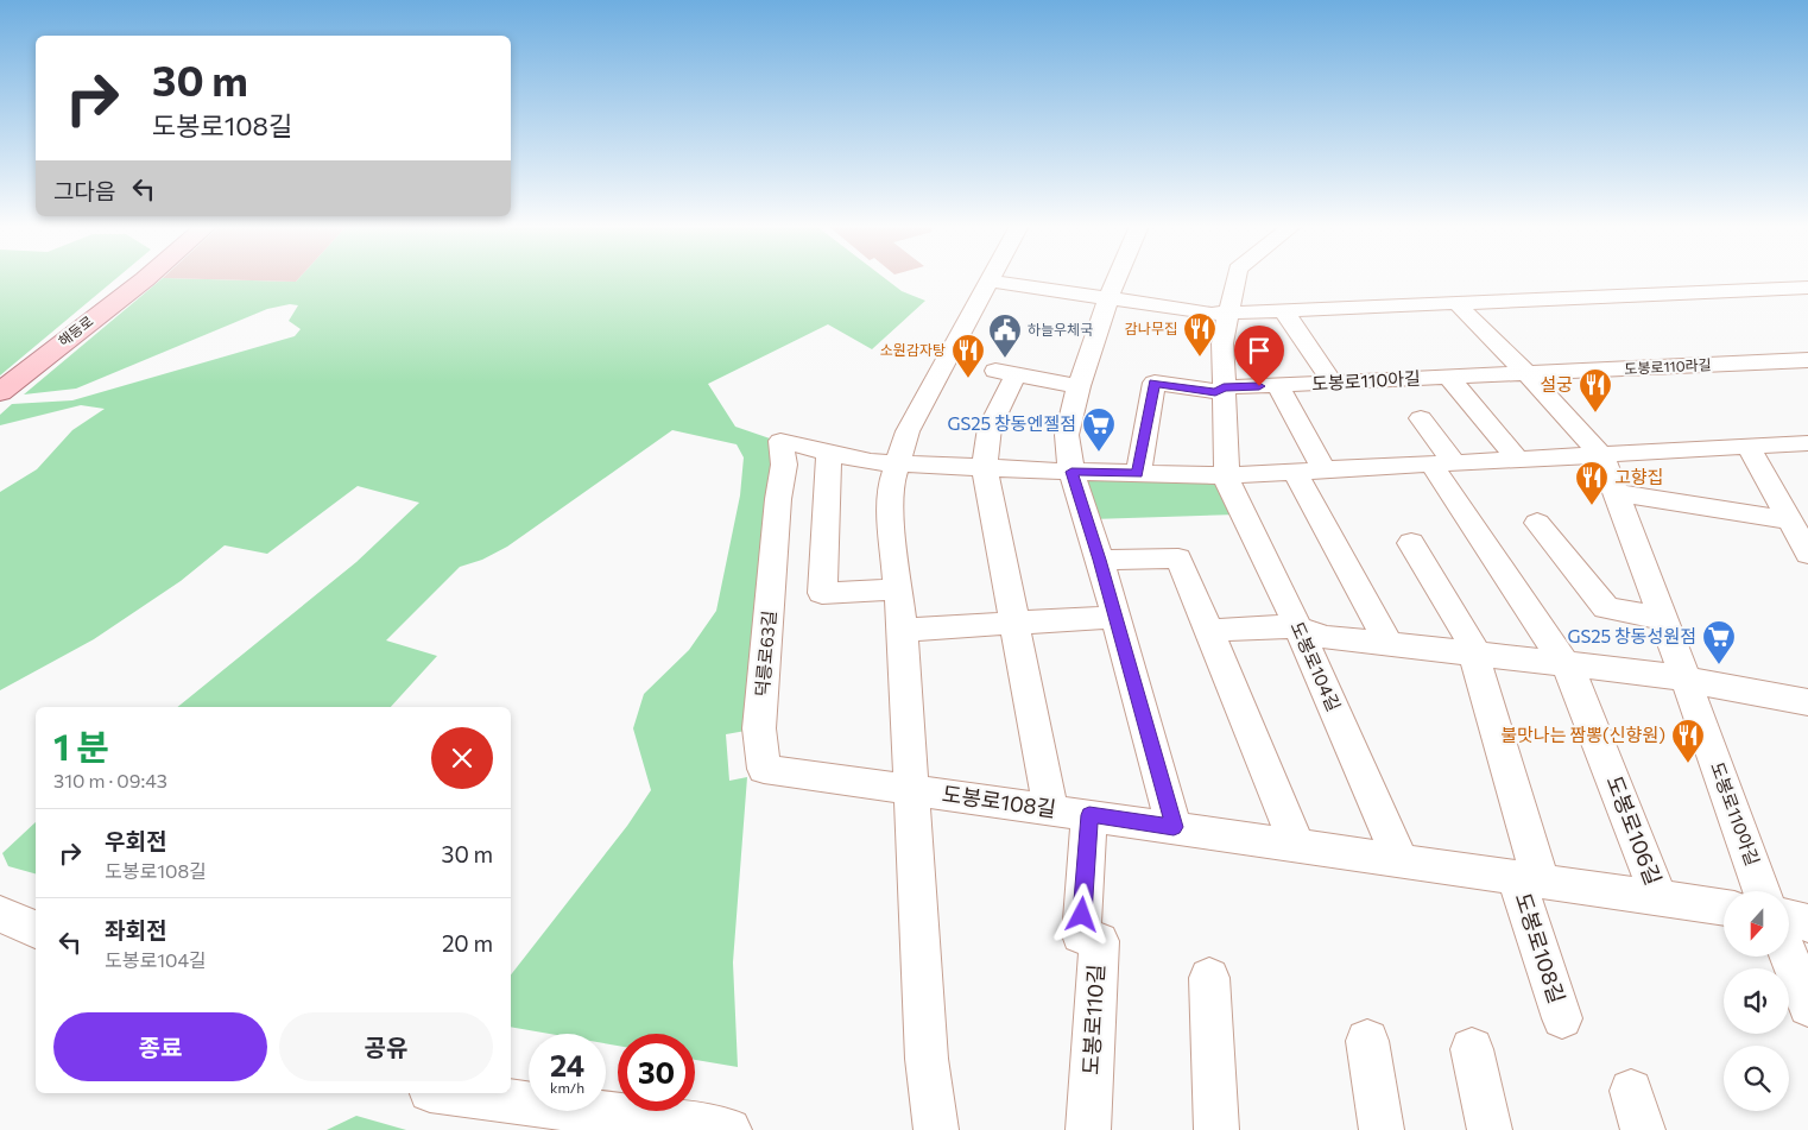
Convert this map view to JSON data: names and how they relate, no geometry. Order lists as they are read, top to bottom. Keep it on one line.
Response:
{"streets":{"main road":["해등로"],"street":["도봉로110라길","도봉로110아길","덕릉로63길","도봉로104길","도봉로108길","도봉로106길","도봉로110길"]},"crossings":[["도봉로110라길","도봉로110아길"],["도봉로110아길","도봉로104길"],["덕릉로63길","도봉로108길"],["도봉로104길","도봉로108길"],["도봉로108길","도봉로106길"],["도봉로108길","도봉로110길"]],"places":{"restaurant":["감나무집","소원감자탕","설궁","고향집","불맛나는 짬뽕(신향원)"],"public building":["하늘우체국"],"supermarket":["GS25 창동엔젤점","GS25 창동성원점"]},"north":"bottom","page":{"turn":["30 m","도봉로108길"],"then":"그다음","heading":["1 분","310 m · 09:43"],"list":[{"name":"우회전","note":"도봉로108길","value":"30 m"},{"name":"좌회전","note":"도봉로104길","value":"20 m"}],"buttons":["종료","공유"],"speed":"24 km/h","limit":"30"}}
